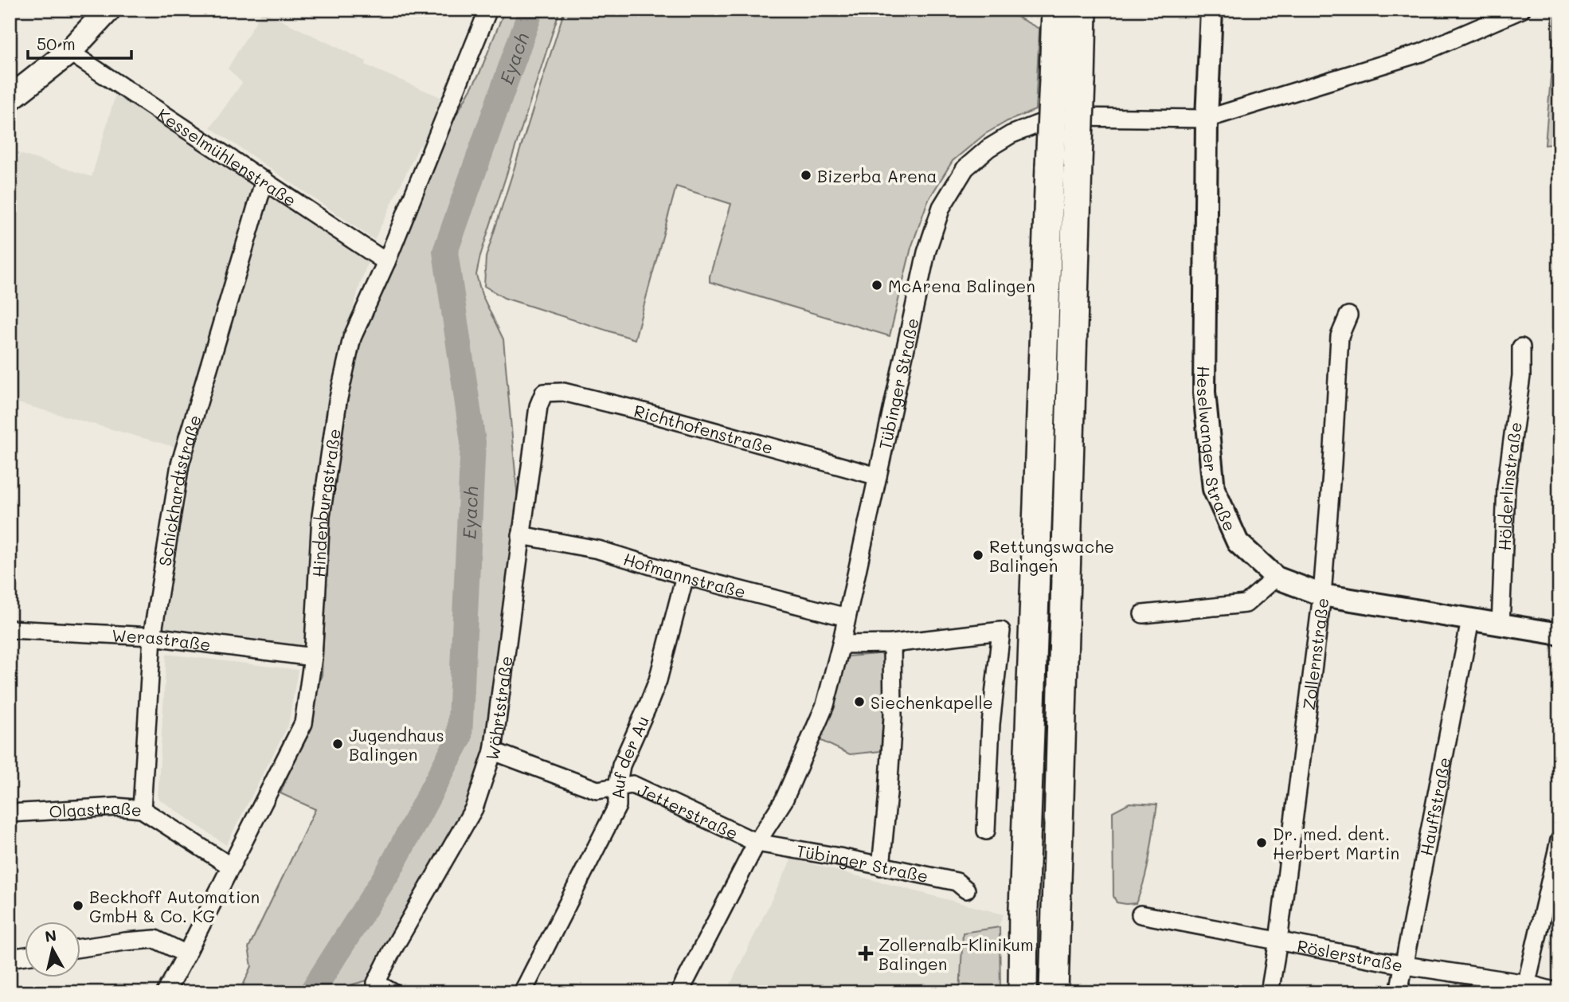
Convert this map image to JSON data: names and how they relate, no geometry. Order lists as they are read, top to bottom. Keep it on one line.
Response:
{"streets":{"street":["Kesselmühlenstraße","Tübinger Straße","Richthofenstraße","Heselwanger Straße","Hölderlinstraße","Schickhardtstraße","Hindenburgstraße","Hofmannstraße","Werastraße","Zollernstraße","Wöhrtstraße","Auf der Au","Hauffstraße","Jetterstraße","Olgastraße","Röslerstraße"]},"crossings":[["Kesselmühlenstraße","Schickhardtstraße"],["Kesselmühlenstraße","Hindenburgstraße"],["Tübinger Straße","Richthofenstraße"],["Tübinger Straße","Heselwanger Straße"],["Tübinger Straße","Hofmannstraße"],["Tübinger Straße","Jetterstraße"],["Richthofenstraße","Wöhrtstraße"],["Heselwanger Straße","Hölderlinstraße"],["Heselwanger Straße","Zollernstraße"],["Heselwanger Straße","Hauffstraße"],["Schickhardtstraße","Werastraße"],["Schickhardtstraße","Olgastraße"],["Hindenburgstraße","Werastraße"],["Hindenburgstraße","Olgastraße"],["Hofmannstraße","Wöhrtstraße"],["Hofmannstraße","Auf der Au"],["Zollernstraße","Röslerstraße"],["Wöhrtstraße","Jetterstraße"],["Auf der Au","Jetterstraße"],["Hauffstraße","Röslerstraße"]],"water":["Eyach"],"places":{"other":["Bizerba Arena","McArena Balingen","Rettungswache Balingen","Siechenkapelle","Jugendhaus Balingen","Dr. med. dent. Herbert Martin","Beckhoff Automation GmbH & Co. KG"],"health":["Zollernalb-Klinikum Balingen"]},"scale_bar":"50 m","north":"top"}
